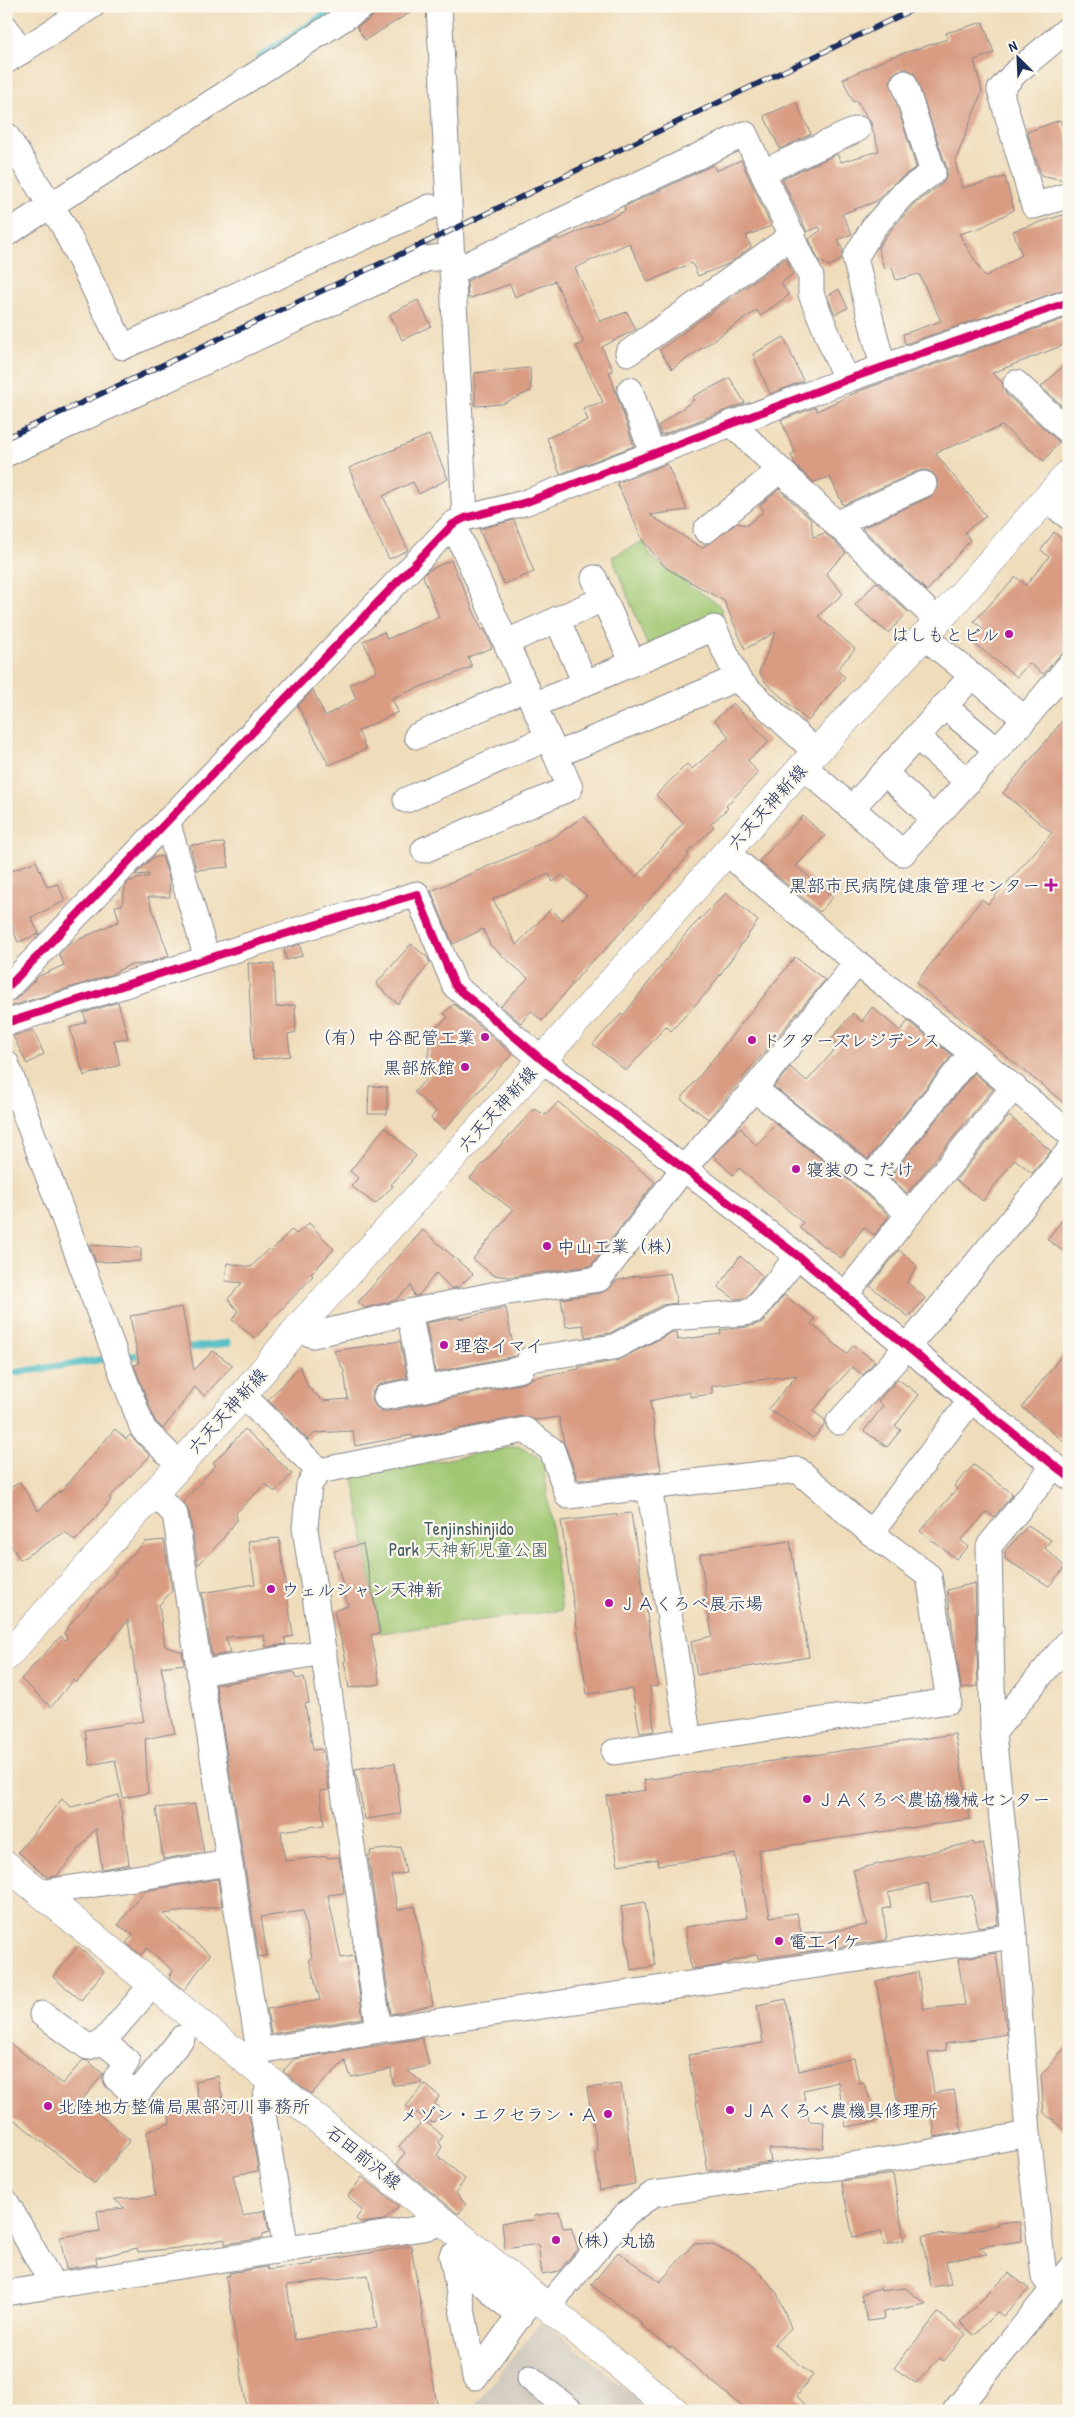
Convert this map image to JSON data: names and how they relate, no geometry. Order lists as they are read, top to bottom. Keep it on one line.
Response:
{"streets":{"main road":["六天天神新線","石田前沢線"]},"parks":["Tenjinshinjido Park 天神新児童公園"],"places":{"other":["はしもとビル","（有）中谷配管工業","ドクターズレジデンス","黒部旅館","寝装のこだけ","中山工業（株）","理容イマイ","ウェルシャン天神新","ＪＡくろべ展示場","ＪＡくろべ農協機械センター","電工イケ","北陸地方整備局黒部河川事務所","ＪＡくろべ農機具修理所","メゾン・エクセラン・Ａ","（株）丸協"],"health":["黒部市民病院健康管理センター"]},"north":"top left"}
